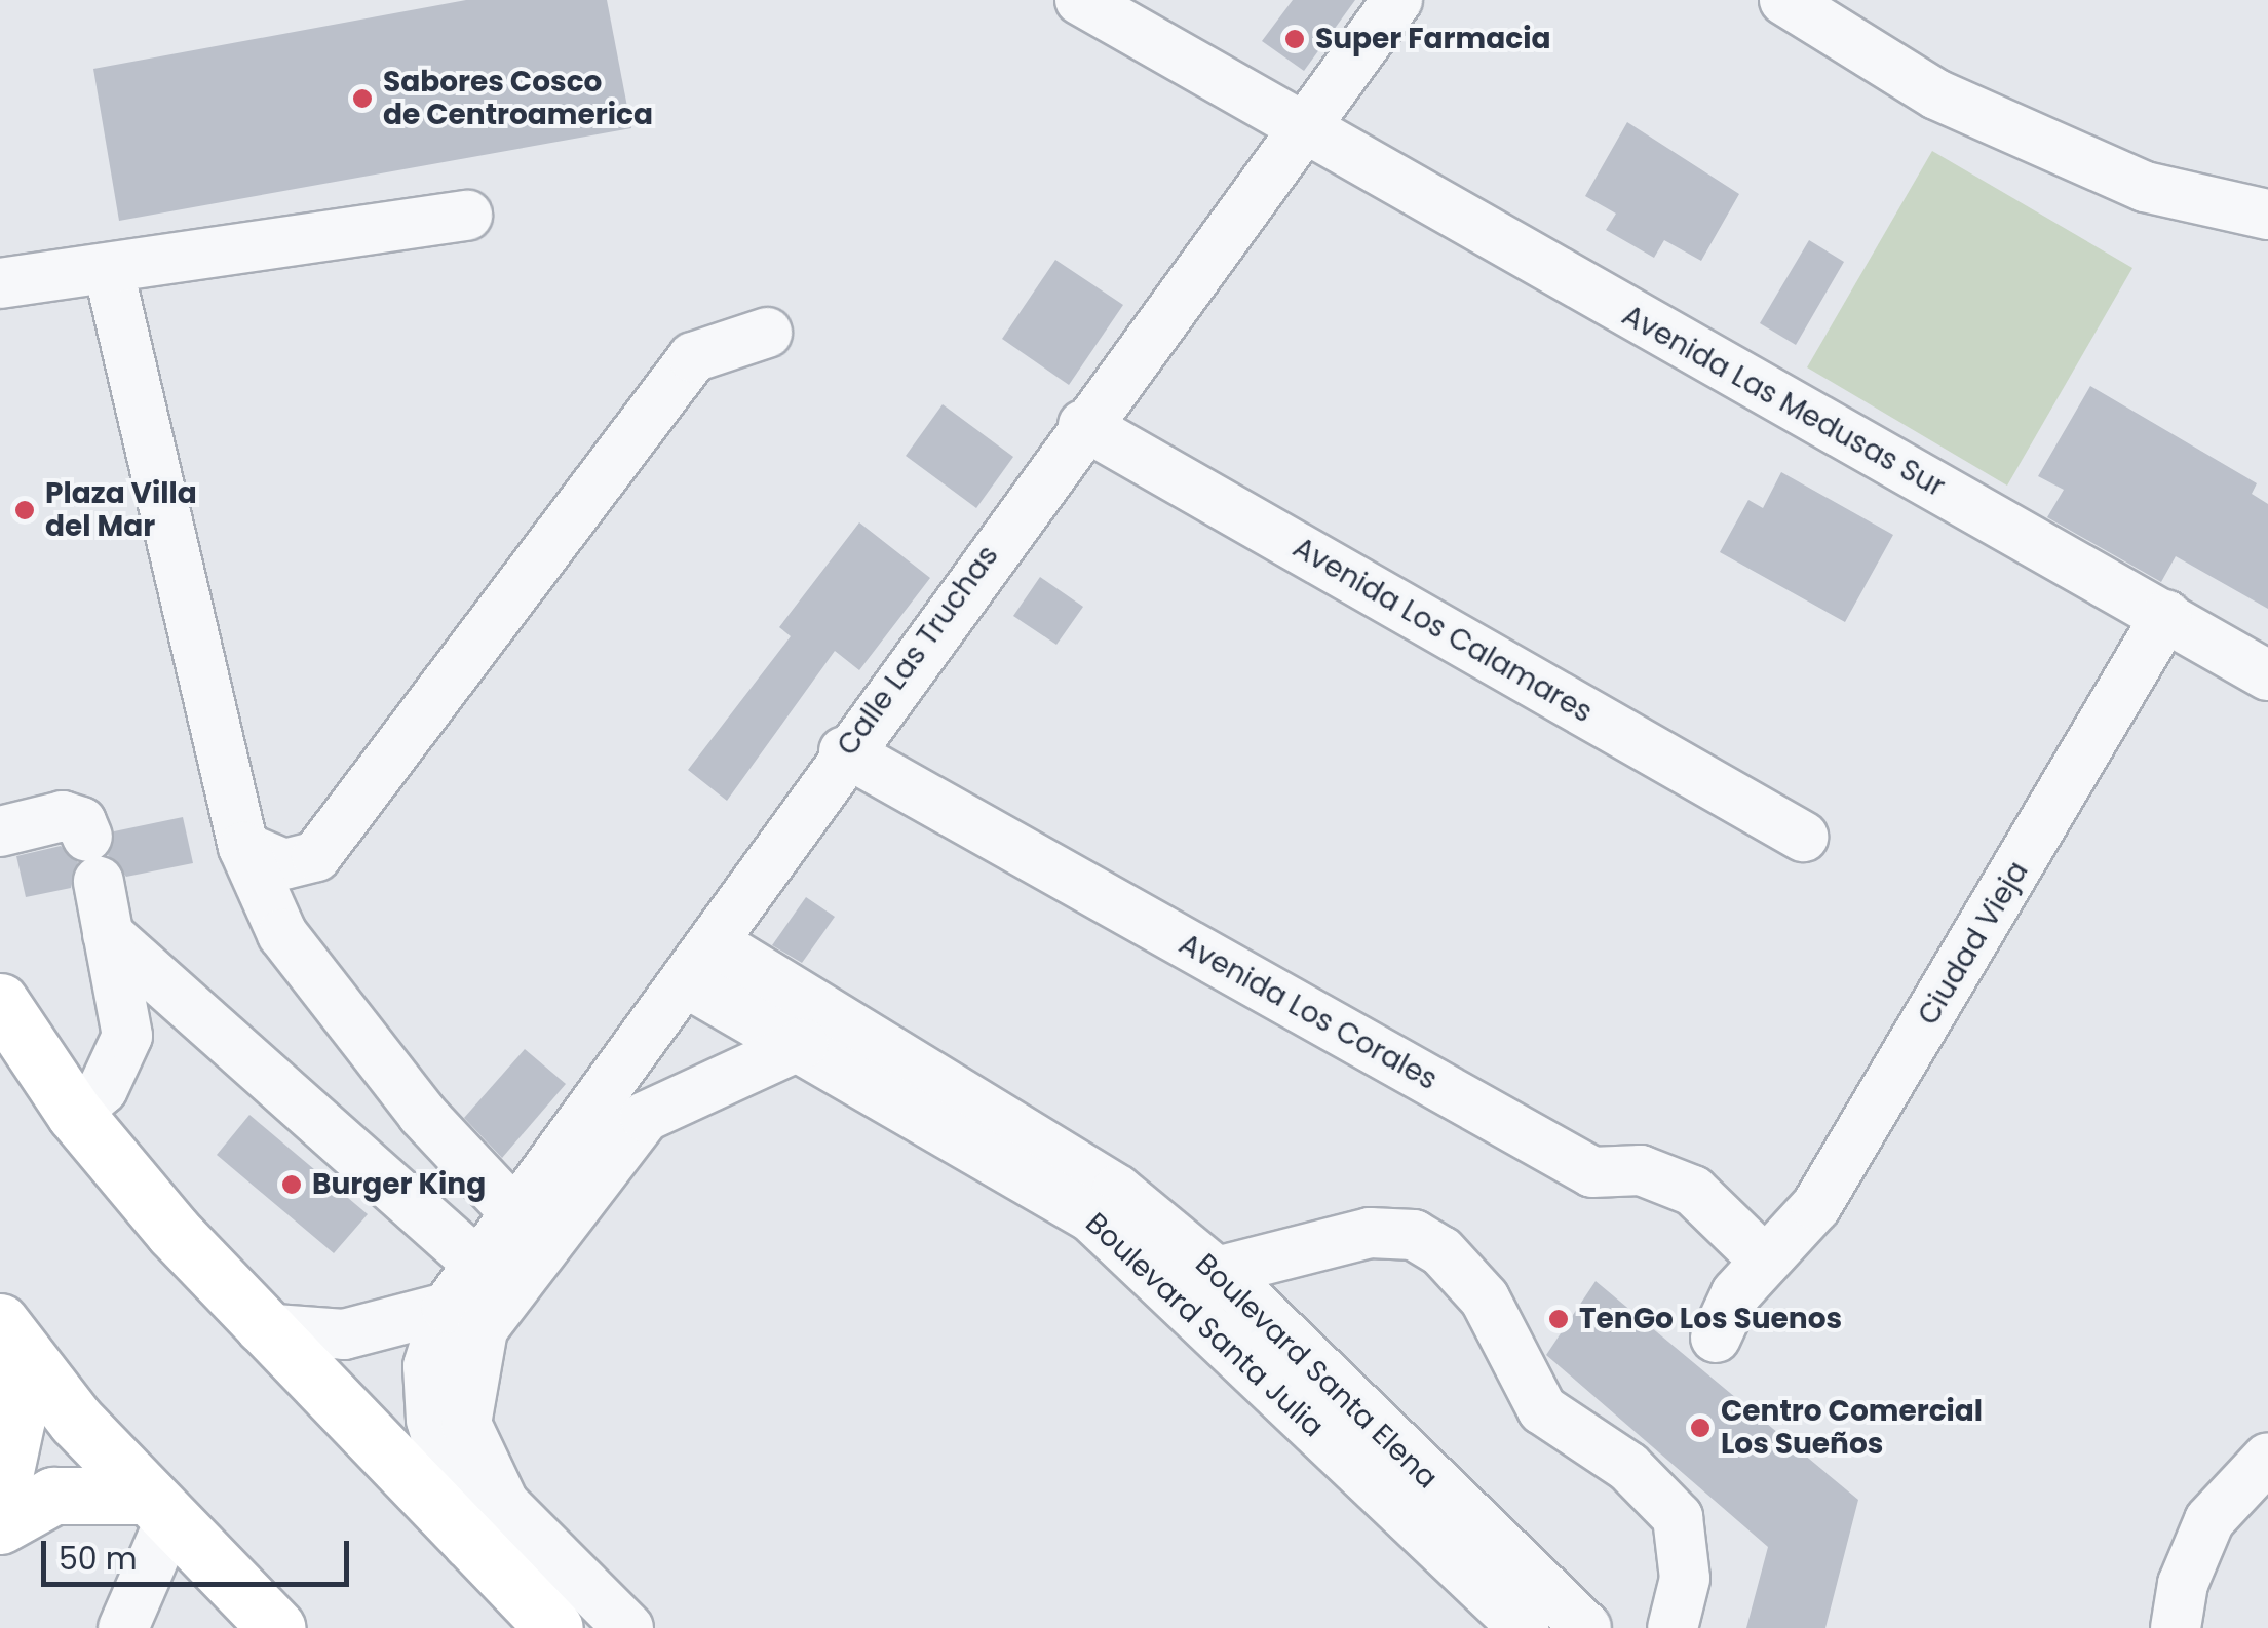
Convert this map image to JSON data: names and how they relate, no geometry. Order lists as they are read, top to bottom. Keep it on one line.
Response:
{"streets":{"street":["Avenida Las Medusas Sur","Avenida Los Calamares","Calle Las Truchas","Ciudad Vieja","Avenida Los Corales","Boulevard Santa Julia","Boulevard Santa Elena"]},"crossings":[["Avenida Las Medusas Sur","Calle Las Truchas"],["Avenida Las Medusas Sur","Ciudad Vieja"],["Avenida Los Calamares","Calle Las Truchas"],["Calle Las Truchas","Avenida Los Corales"],["Calle Las Truchas","Boulevard Santa Julia"],["Calle Las Truchas","Boulevard Santa Elena"],["Ciudad Vieja","Avenida Los Corales"]],"places":["Super Farmacia","Sabores Cosco de Centroamerica","Plaza Villa del Mar","Burger King","TenGo Los Suenos","Centro Comercial Los Sueños"],"scale_bar":"50 m"}
